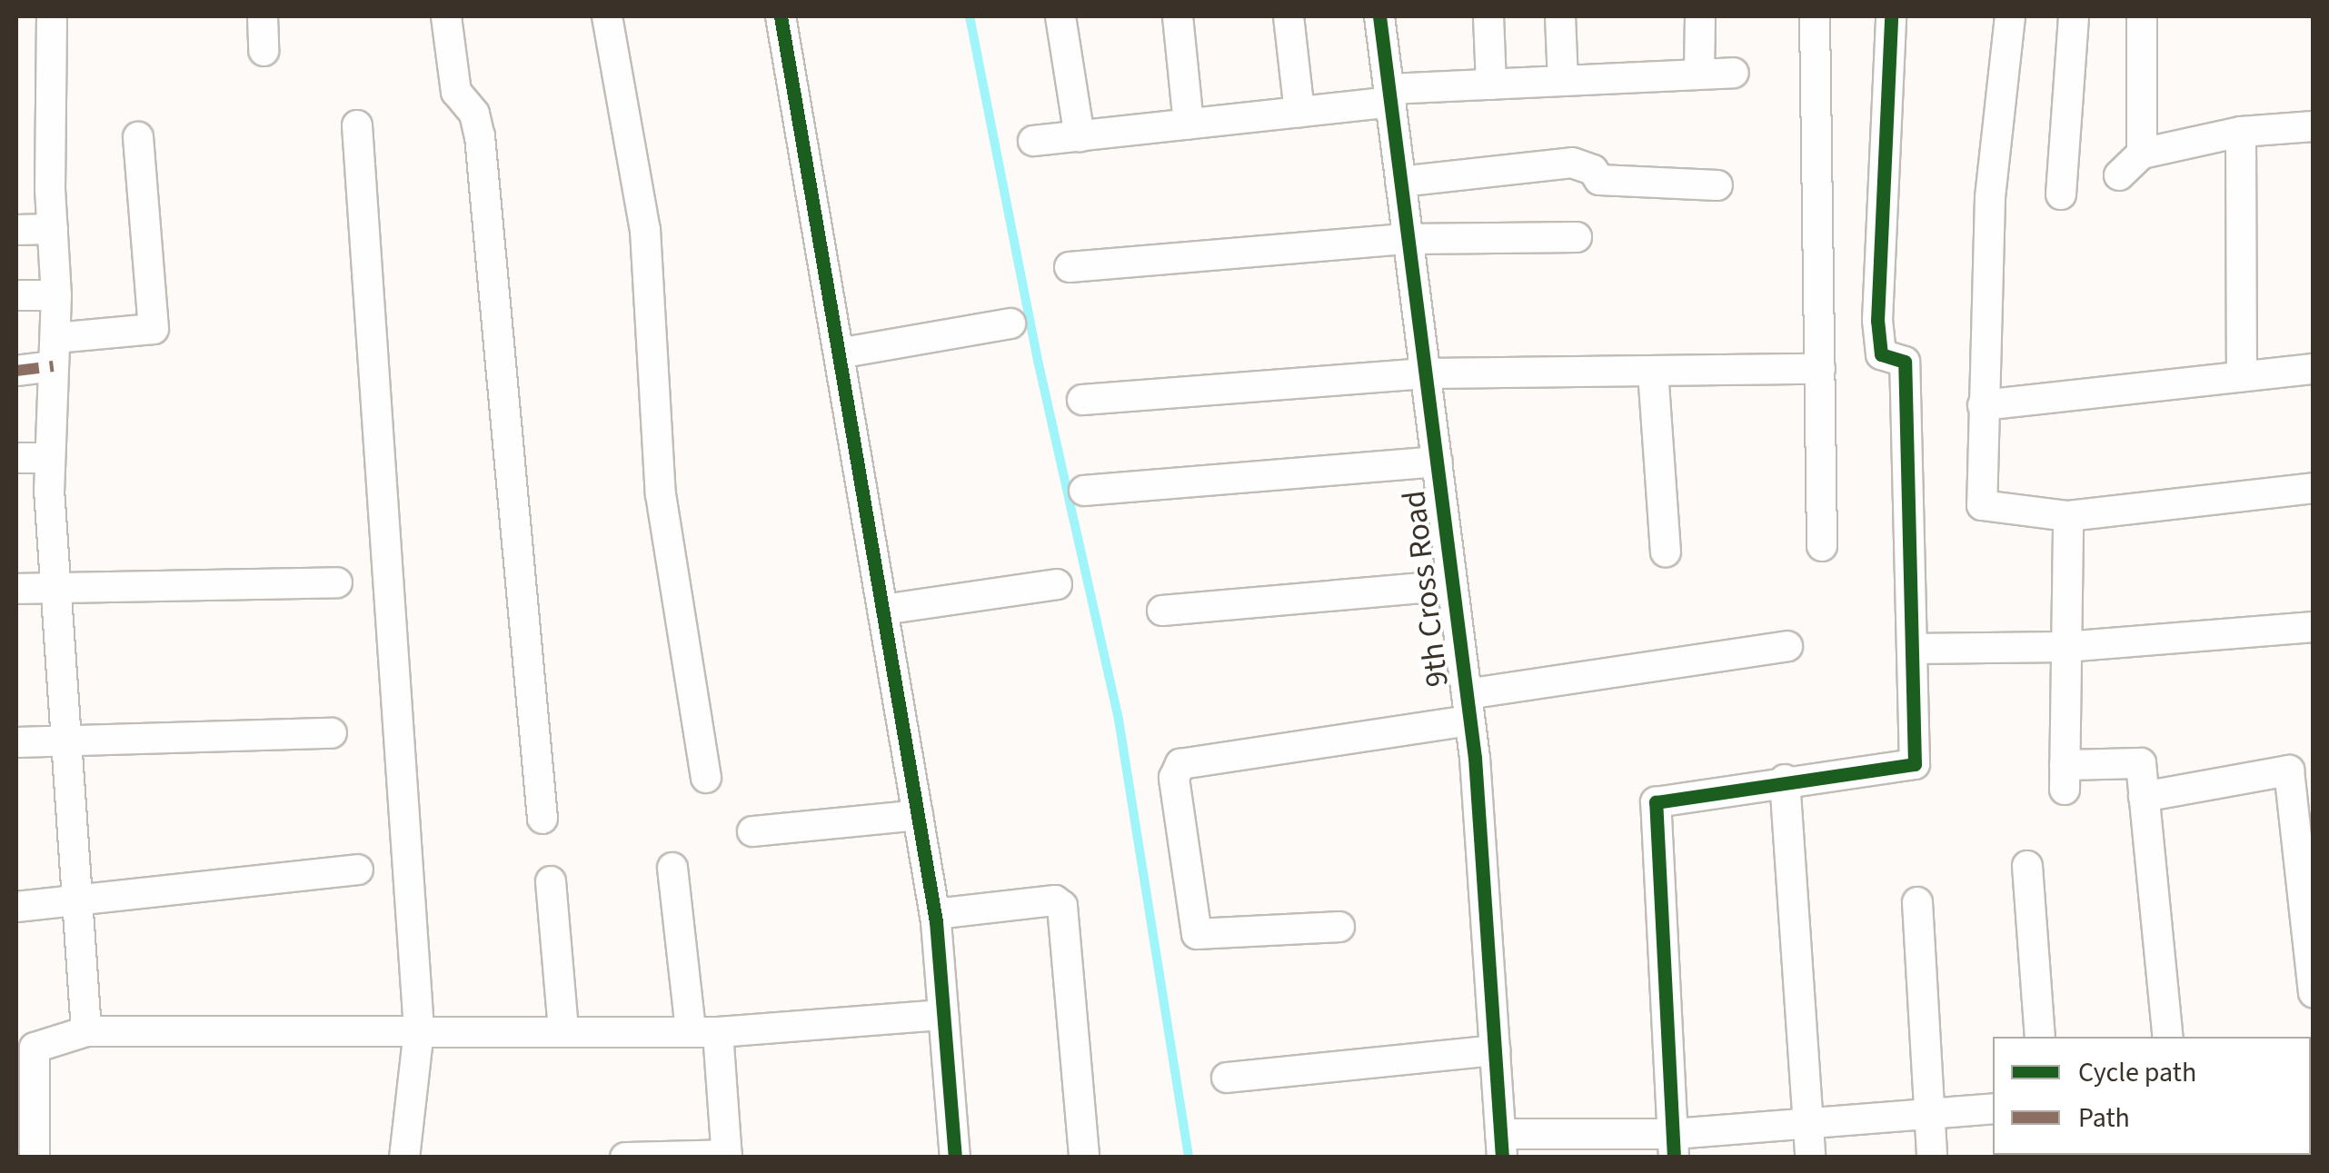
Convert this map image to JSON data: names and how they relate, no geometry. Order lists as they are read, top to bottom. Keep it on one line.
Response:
{"streets":{"street":["9th Cross Road"]},"legend":["Cycle path","Path"]}
